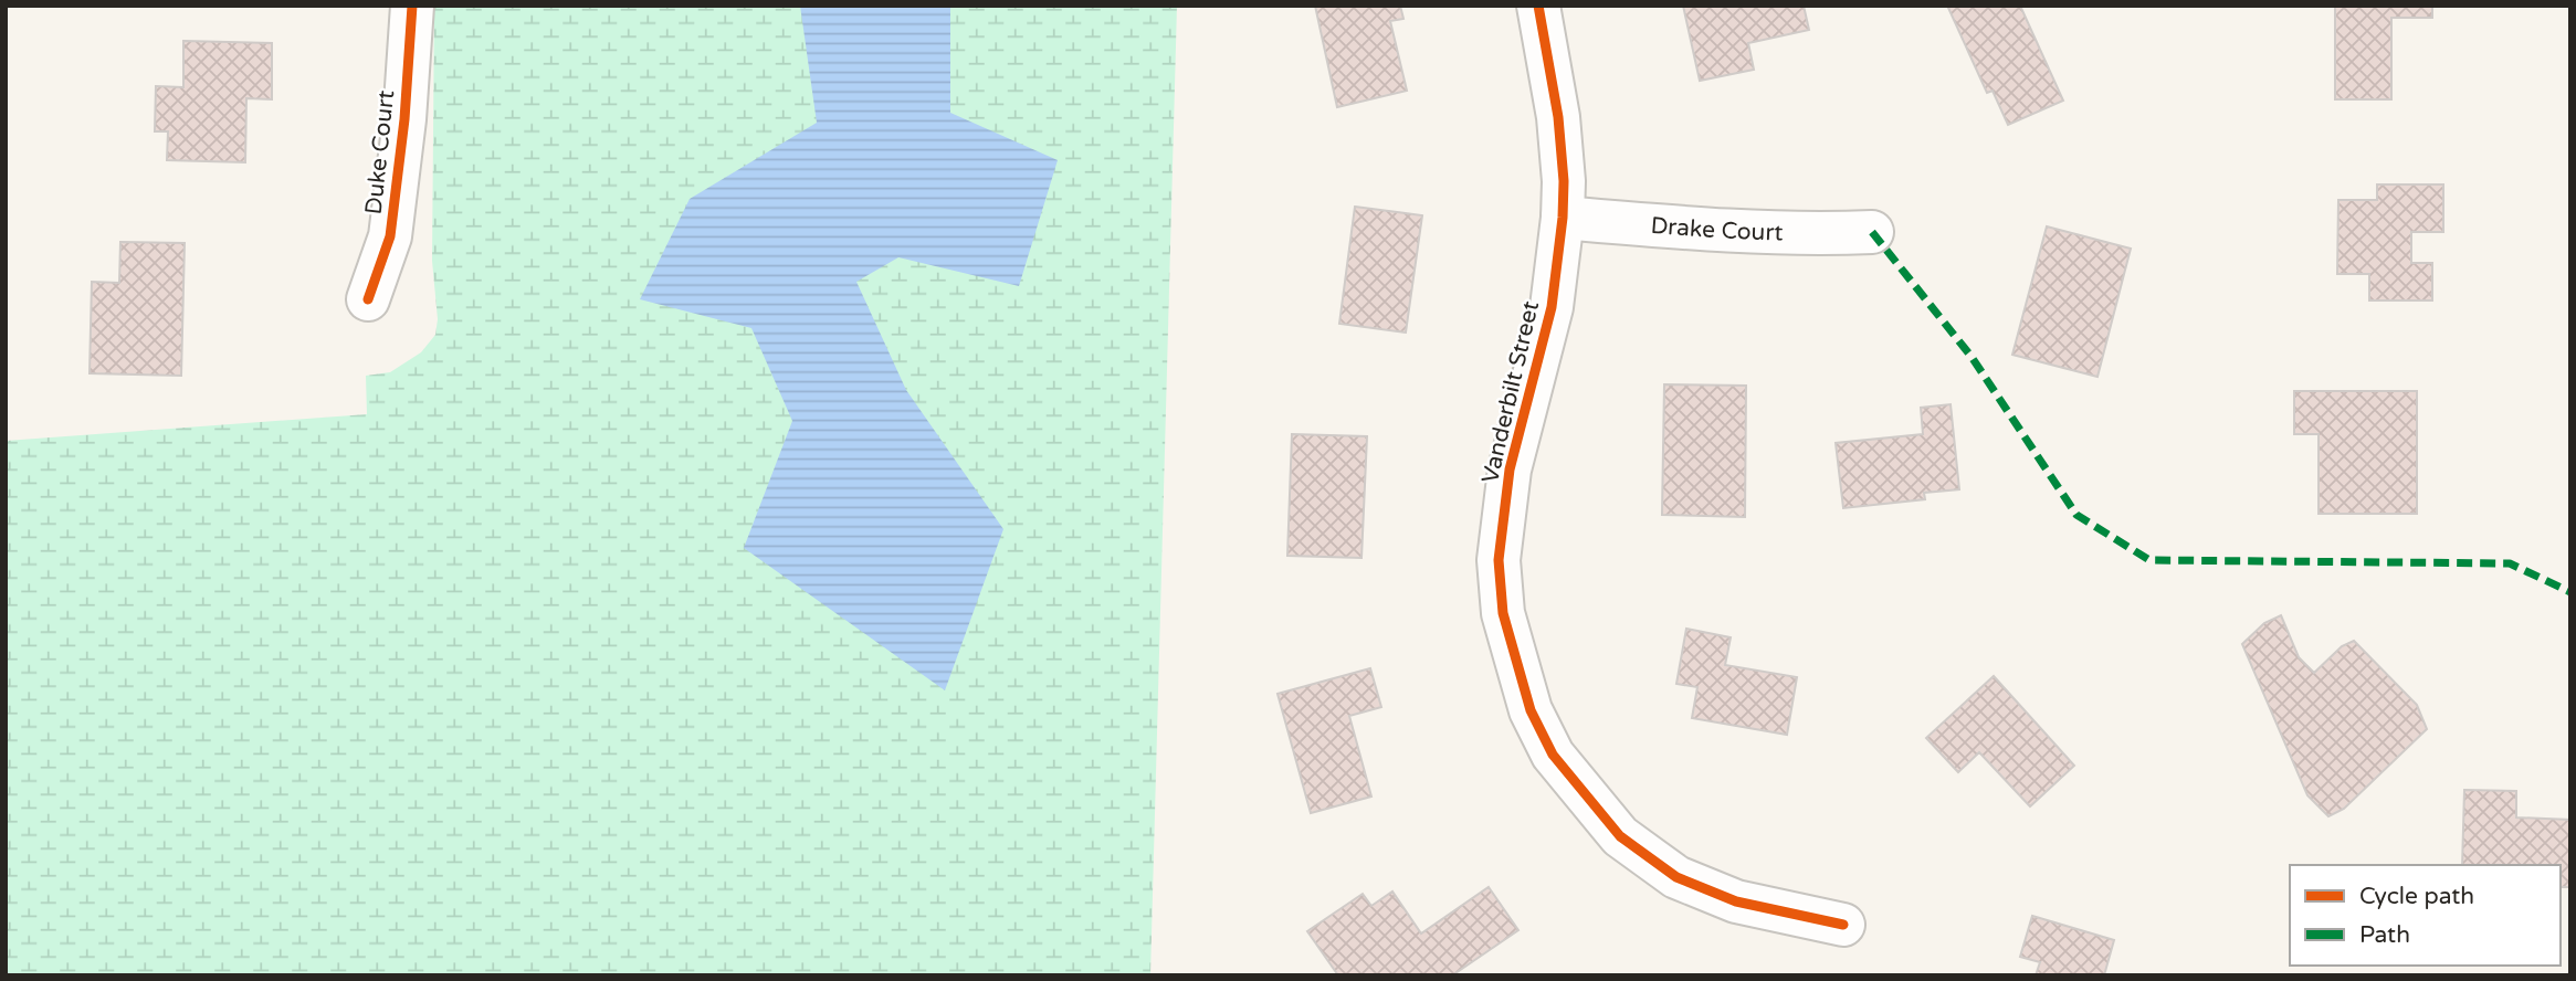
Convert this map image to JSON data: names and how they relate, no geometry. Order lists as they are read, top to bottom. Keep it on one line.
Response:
{"streets":{"street":["Duke Court","Drake Court","Vanderbilt Street"]},"crossings":[["Drake Court","Vanderbilt Street"]],"legend":["Cycle path","Path"]}
